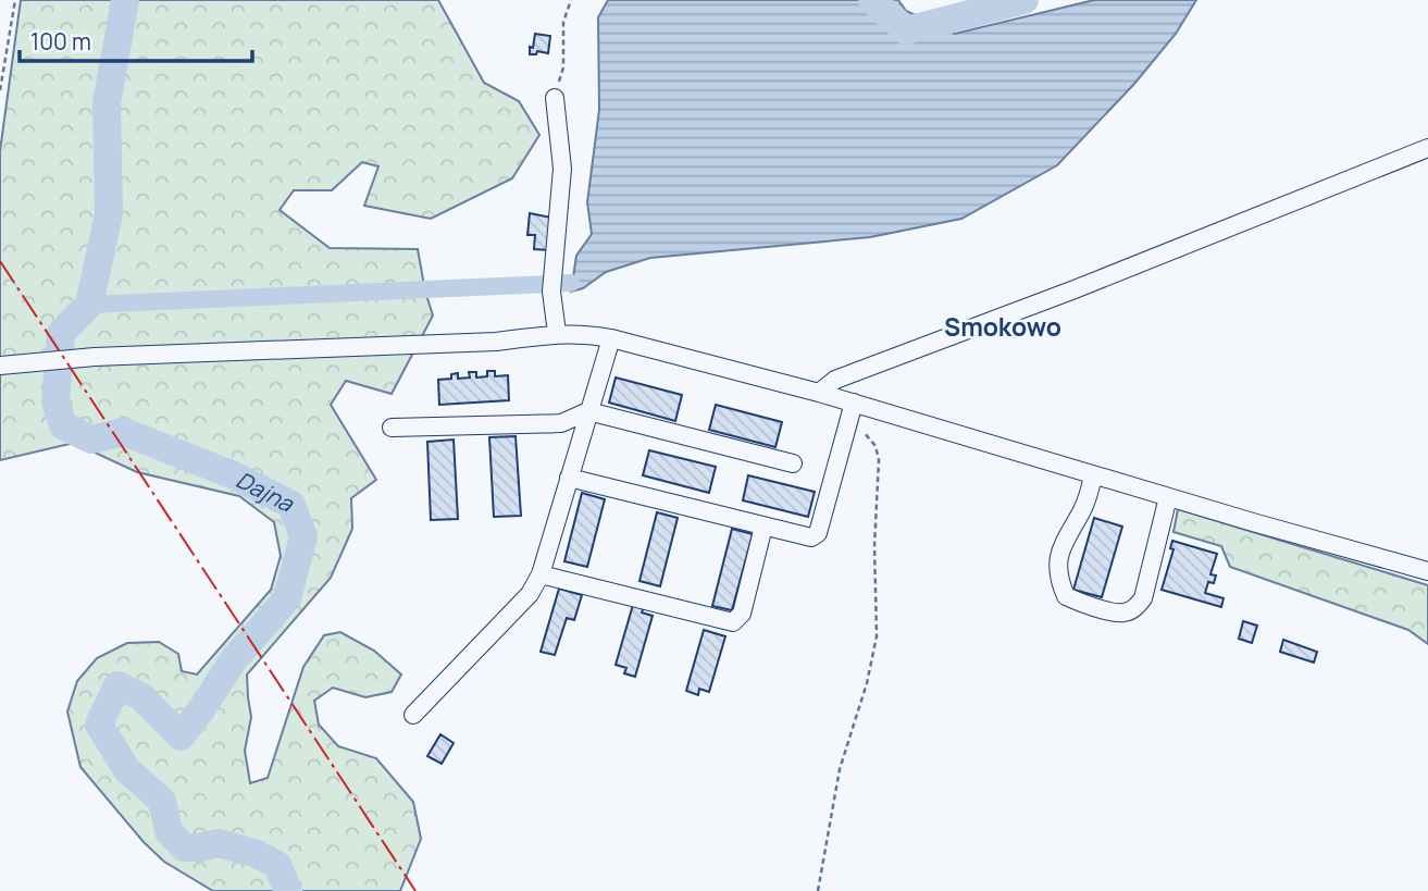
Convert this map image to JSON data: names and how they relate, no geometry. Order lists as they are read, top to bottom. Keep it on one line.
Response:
{"districts":["Smokowo"],"water":["Dajna"],"scale_bar":"100 m"}
